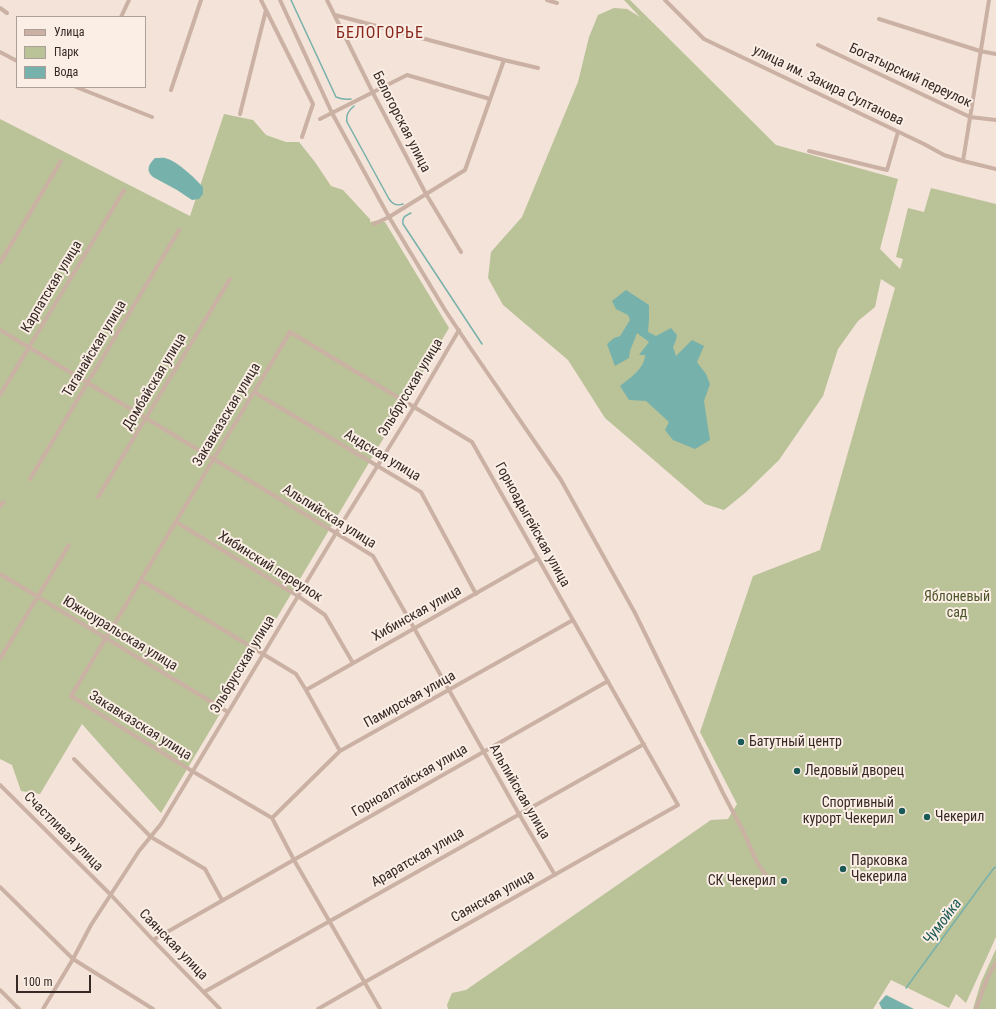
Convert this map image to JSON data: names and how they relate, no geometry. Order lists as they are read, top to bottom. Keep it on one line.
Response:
{"streets":{"street":["Богатырский переулок","улица им. Закира Султанова","Белогорская улица","Карпатская улица","Таганайская улица","Домбайская улица","Эльбрусская улица","Закавказская улица","Андская улица","Альпийская улица","Горноадыгейская улица","Хибинский переулок","Хибинская улица","Южноуральская улица","Памирская улица","Горноалтайская улица","Счастливая улица","Араратская улица","Саянская улица"]},"crossings":[["Карпатская улица","Альпийская улица"],["Таганайская улица","Альпийская улица"],["Домбайская улица","Альпийская улица"],["Эльбрусская улица","Закавказская улица"],["Эльбрусская улица","Андская улица"],["Эльбрусская улица","Альпийская улица"],["Эльбрусская улица","Горноадыгейская улица"],["Эльбрусская улица","Хибинский переулок"],["Эльбрусская улица","Южноуральская улица"],["Эльбрусская улица","Счастливая улица"],["Эльбрусская улица","Саянская улица"],["Закавказская улица","Андская улица"],["Закавказская улица","Альпийская улица"],["Закавказская улица","Горноадыгейская улица"],["Закавказская улица","Хибинский переулок"],["Закавказская улица","Южноуральская улица"],["Закавказская улица","Памирская улица"],["Андская улица","Хибинская улица"],["Альпийская улица","Хибинская улица"],["Альпийская улица","Памирская улица"],["Альпийская улица","Горноалтайская улица"],["Альпийская улица","Араратская улица"],["Альпийская улица","Саянская улица"],["Горноадыгейская улица","Хибинская улица"],["Горноадыгейская улица","Памирская улица"],["Горноадыгейская улица","Горноалтайская улица"],["Горноадыгейская улица","Араратская улица"],["Горноадыгейская улица","Саянская улица"],["Хибинский переулок","Хибинская улица"],["Горноалтайская улица","Саянская улица"],["Счастливая улица","Саянская улица"],["Араратская улица","Саянская улица"]],"districts":["БЕЛОГОРЬЕ"],"water":["Чумойка"],"parks":["Яблоневый сад"],"places":["Батутный центр","Ледовый дворец","Спортивный курорт Чекерил","Чекерил","Парковка Чекерила","СК Чекерил"],"legend":["Улица","Парк","Вода"],"scale_bar":"100 m"}
